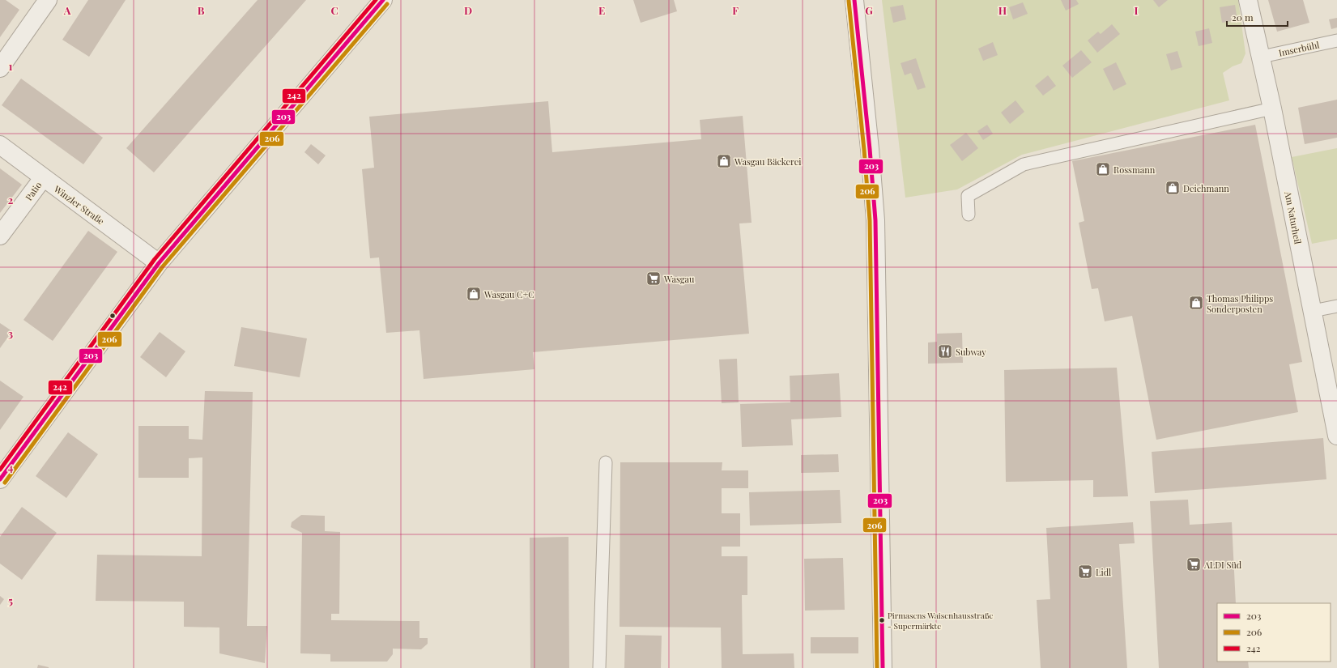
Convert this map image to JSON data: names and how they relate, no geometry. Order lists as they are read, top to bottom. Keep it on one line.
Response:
{"streets":{"street":["Patio","Winzler Straße","Am Naturheil"],"lane":["Imserbühl"]},"crossings":[["Imserbühl","Am Naturheil"],["Patio","Winzler Straße"]],"places":{"shop":["Wasgau Bäckerei","Rossmann","Deichmann","Wasgau C+C","Thomas Philipps Sonderposten"],"supermarket":["Wasgau","ALDI Süd","Lidl"],"restaurant":["Subway"],"other":["Pirmasens Waisenhausstraße - Supermärkte"]},"lines":["transit line 203","transit line 242","transit line 206"],"legend":["203","206","242"],"scale_bar":"20 m","grid":{"columns":["A","B","C","D","E","F","G","H","I"],"rows":["1","2","3","4","5"]}}
